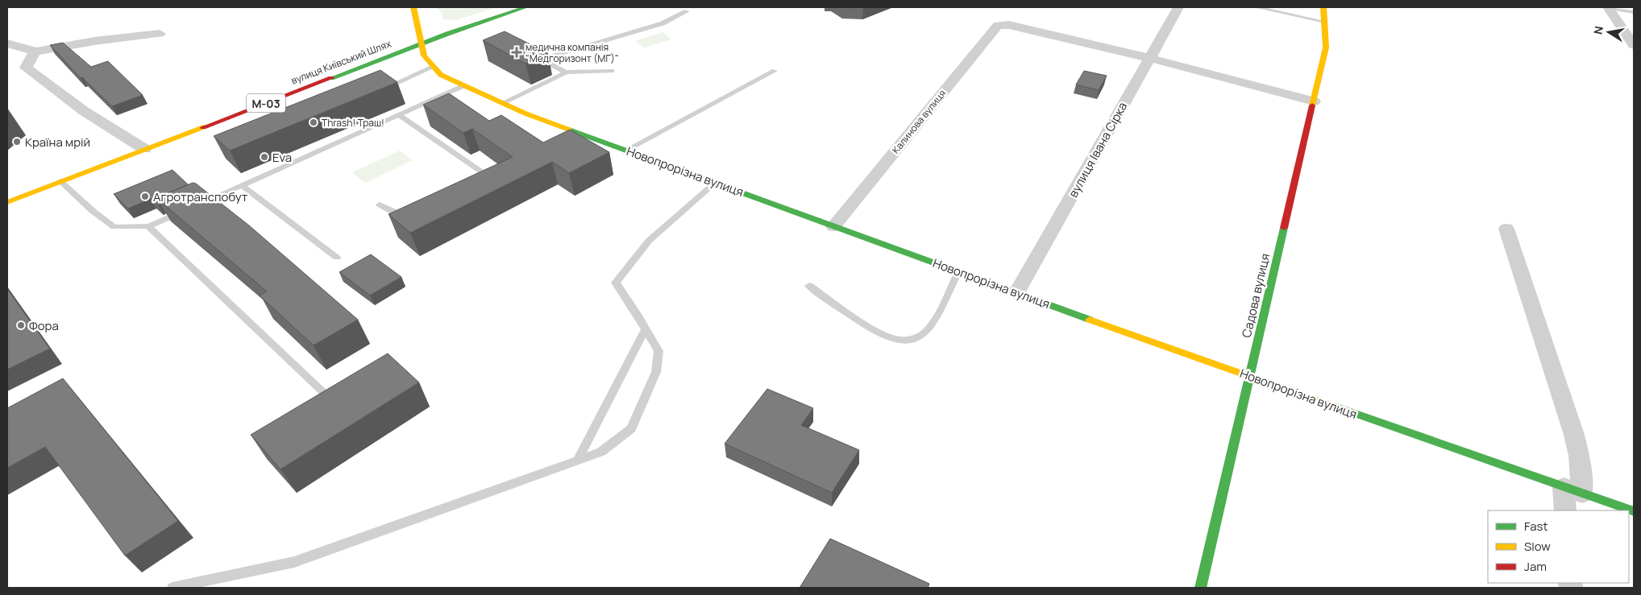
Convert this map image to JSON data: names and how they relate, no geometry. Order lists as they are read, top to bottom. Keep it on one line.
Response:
{"streets":{"main road":["вулиця Київський Шлях","М-03","Новопрорізна вулиця","Садова вулиця"],"street":["Калинова вулиця","вулиця Івана Сірка"]},"crossings":[["вулиця Київський Шлях","Новопрорізна вулиця"],["Калинова вулиця","вулиця Івана Сірка"],["Калинова вулиця","Новопрорізна вулиця"],["вулиця Івана Сірка","Новопрорізна вулиця"],["Новопрорізна вулиця","Садова вулиця"]],"places":{"health":["медична компанія \"Медгоризонт (МГ)\""],"other":["Thrash! Траш!","Країна мрій","Eva","Агротранспобут","Фора"]},"legend":["Fast","Slow","Jam"],"north":"left"}
